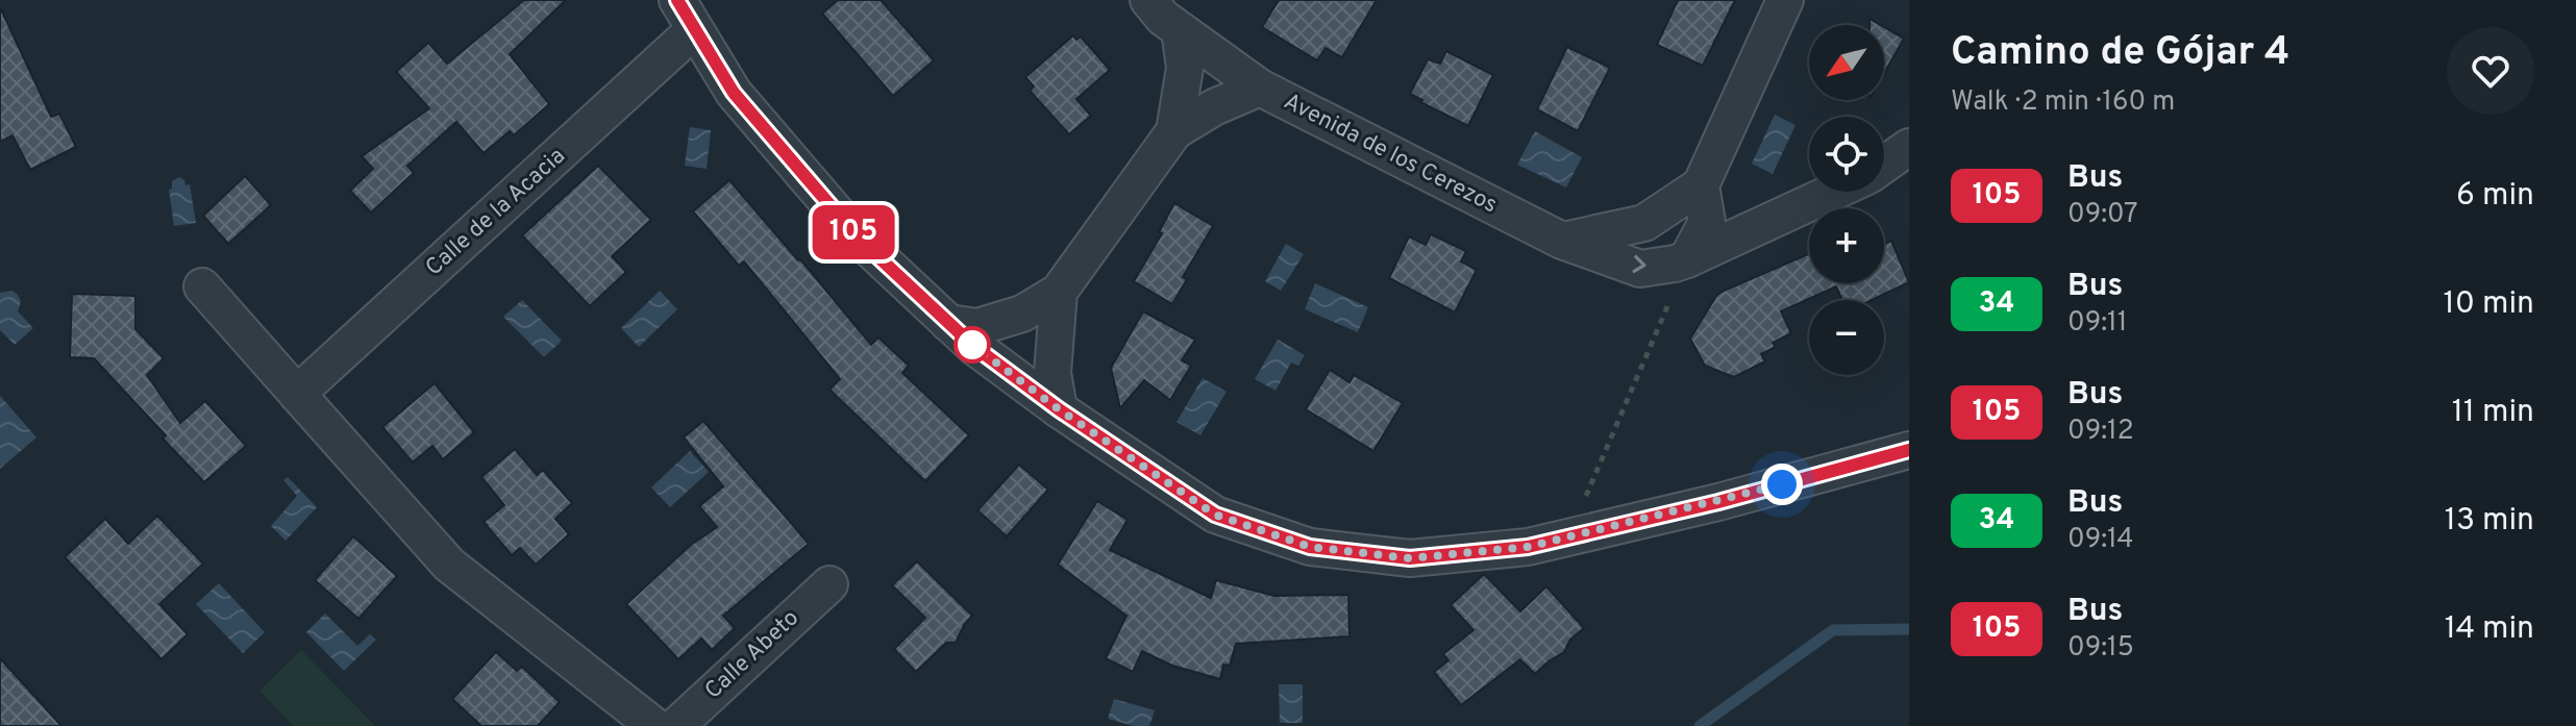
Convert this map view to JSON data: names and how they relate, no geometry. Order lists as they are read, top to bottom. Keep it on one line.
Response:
{"streets":{"street":["Avenida de los Cerezos","Calle de la Acacia","Calle Abeto"]},"lines":["bus line 105"],"north":"bottom left","page":{"on_map":"105","heading":["Camino de Gójar 4","Walk · 2 min · 160 m"],"map_buttons":["+","−"],"list":[{"mark":"105","name":"Bus","note":"09:07","value":"6 min"},{"mark":"34","name":"Bus","note":"09:11","value":"10 min"},{"mark":"105","name":"Bus","note":"09:12","value":"11 min"},{"mark":"34","name":"Bus","note":"09:14","value":"13 min"},{"mark":"105","name":"Bus","note":"09:15","value":"14 min"}]}}
